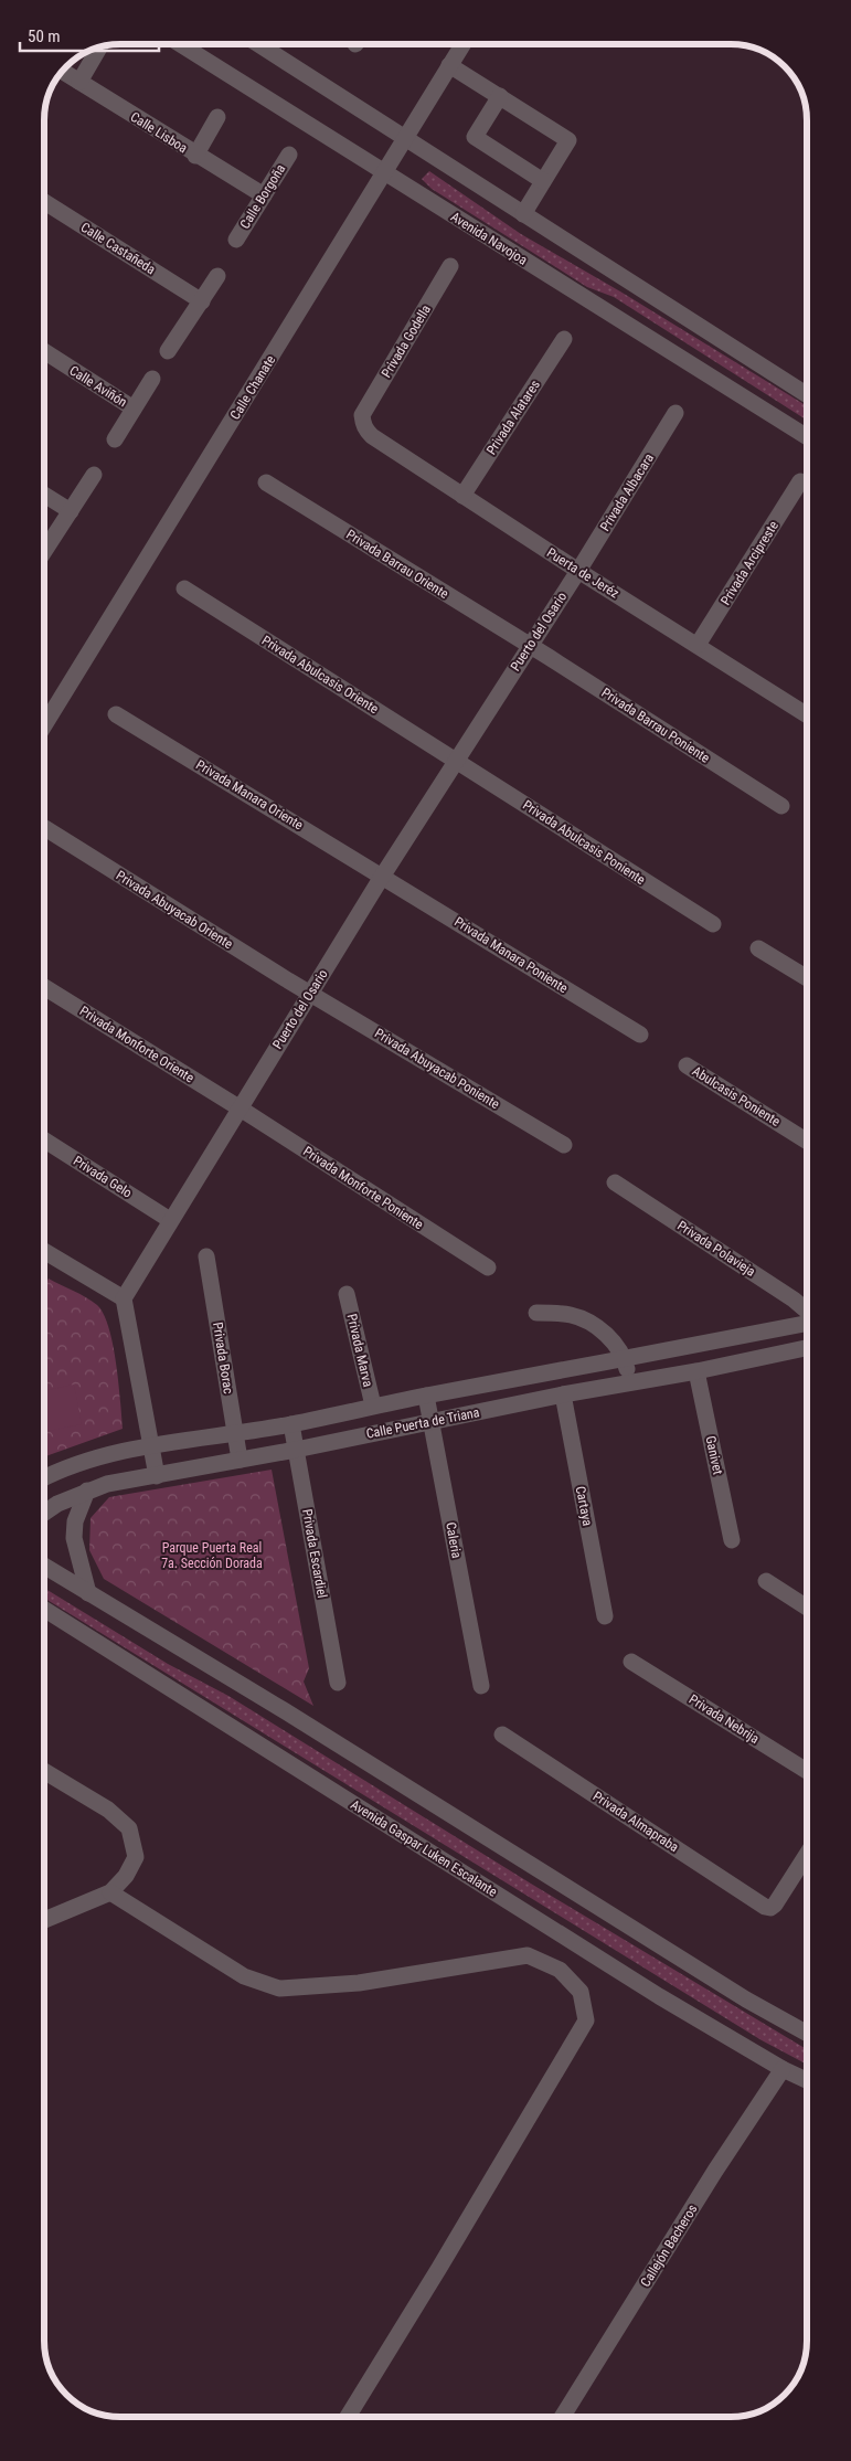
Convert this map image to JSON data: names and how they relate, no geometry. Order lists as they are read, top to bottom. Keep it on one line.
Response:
{"streets":{"street":["Calle Lisboa","Calle Borgoña","Avenida Navojoa","Calle Castañeda","Privada Godella","Calle Aviñón","Calle Chanate","Privada Alatares","Privada Albacara","Privada Arcipreste","Privada Barrau Oriente","Puerta de Jeréz","Puerto del Osario","Privada Abulcasis Oriente","Privada Barrau Poniente","Privada Manara Oriente","Privada Abulcasis Poniente","Privada Abuyacab Oriente","Privada Manara Poniente","Privada Monforte Oriente","Privada Abuyacab Poniente","Abulcasis Poniente","Privada Gelo","Privada Monforte Poniente","Privada Polavieja","Privada Marva","Privada Borac","Calle Puerta de Triana","Ganivet","Cartaya","Caleria","Privada Escardiel","Privada Nebrija","Privada Almapraba","Avenida Gaspar Luken Escalante","Callejón Bacheros"]},"crossings":[["Calle Lisboa","Calle Borgoña"],["Avenida Navojoa","Calle Chanate"],["Privada Godella","Puerta de Jeréz"],["Privada Alatares","Puerta de Jeréz"],["Privada Albacara","Puerta de Jeréz"],["Privada Albacara","Puerto del Osario"],["Privada Arcipreste","Puerta de Jeréz"],["Privada Barrau Oriente","Puerto del Osario"],["Privada Barrau Oriente","Privada Barrau Poniente"],["Puerta de Jeréz","Puerto del Osario"],["Puerto del Osario","Privada Abulcasis Oriente"],["Puerto del Osario","Privada Barrau Poniente"],["Puerto del Osario","Privada Manara Oriente"],["Puerto del Osario","Privada Abulcasis Poniente"],["Puerto del Osario","Privada Abuyacab Oriente"],["Puerto del Osario","Privada Manara Poniente"],["Puerto del Osario","Privada Monforte Oriente"],["Puerto del Osario","Privada Abuyacab Poniente"],["Puerto del Osario","Privada Gelo"],["Puerto del Osario","Privada Monforte Poniente"],["Privada Abulcasis Oriente","Privada Abulcasis Poniente"],["Privada Manara Oriente","Privada Manara Poniente"],["Privada Abuyacab Oriente","Privada Abuyacab Poniente"],["Privada Monforte Oriente","Privada Monforte Poniente"],["Privada Marva","Calle Puerta de Triana"],["Privada Borac","Calle Puerta de Triana"],["Calle Puerta de Triana","Ganivet"],["Calle Puerta de Triana","Cartaya"],["Calle Puerta de Triana","Caleria"],["Calle Puerta de Triana","Privada Escardiel"],["Avenida Gaspar Luken Escalante","Callejón Bacheros"]],"parks":["Parque Puerta Real 7a. Sección Dorada"],"scale_bar":"50 m"}
